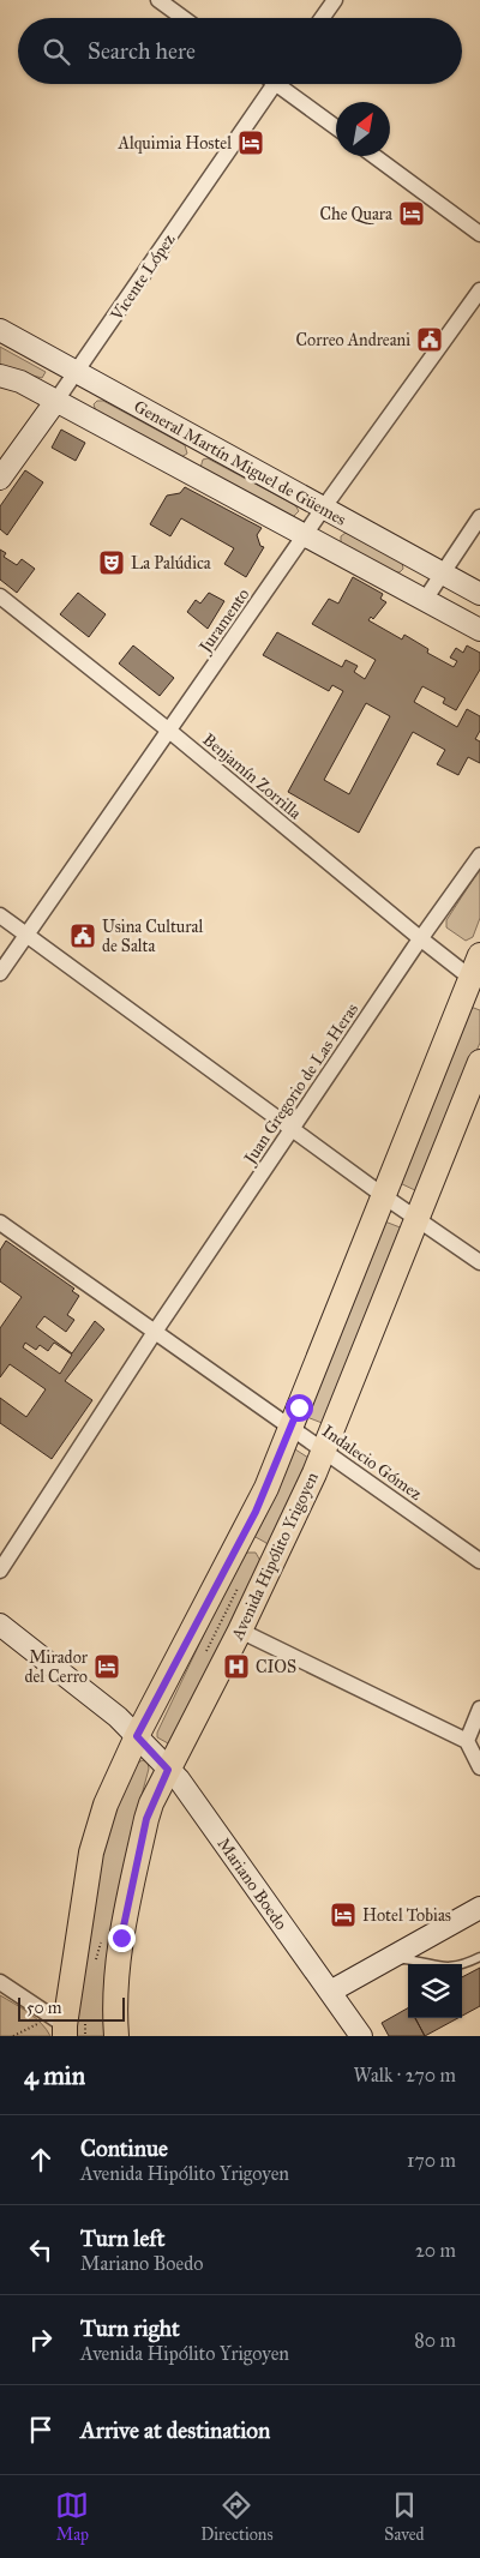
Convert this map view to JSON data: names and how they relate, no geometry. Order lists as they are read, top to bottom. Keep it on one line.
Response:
{"streets":{"main road":["Vicente López","General Martín Miguel de Güemes","Avenida Hipólito Yrigoyen","Mariano Boedo"],"street":["Juramento","Benjamín Zorrilla","Juan Gregorio de Las Heras","Indalecio Gómez"]},"crossings":[["Vicente López","General Martín Miguel de Güemes"],["General Martín Miguel de Güemes","Juramento"],["Juramento","Benjamín Zorrilla"],["Benjamín Zorrilla","Juan Gregorio de Las Heras"],["Juan Gregorio de Las Heras","Indalecio Gómez"],["Indalecio Gómez","Avenida Hipólito Yrigoyen"],["Avenida Hipólito Yrigoyen","Mariano Boedo"]],"places":{"hotel":["Alquimia Hostel","Che Quara","Mirador del Cerro","Hotel Tobias"],"public building":["Correo Andreani","Usina Cultural de Salta"],"theatre":["La Palúdica"],"hospital":["CIOS"]},"scale_bar":"50 m","north":"top right","page":{"search":"Search here","scale":"50 m","heading":["4 min","Walk · 270 m"],"list":[["Continue","Avenida Hipólito Yrigoyen","170 m"],["Turn left","Mariano Boedo","20 m"],["Turn right","Avenida Hipólito Yrigoyen","80 m"],"Arrive at destination"],"nav":["Map","Directions","Saved"]}}
